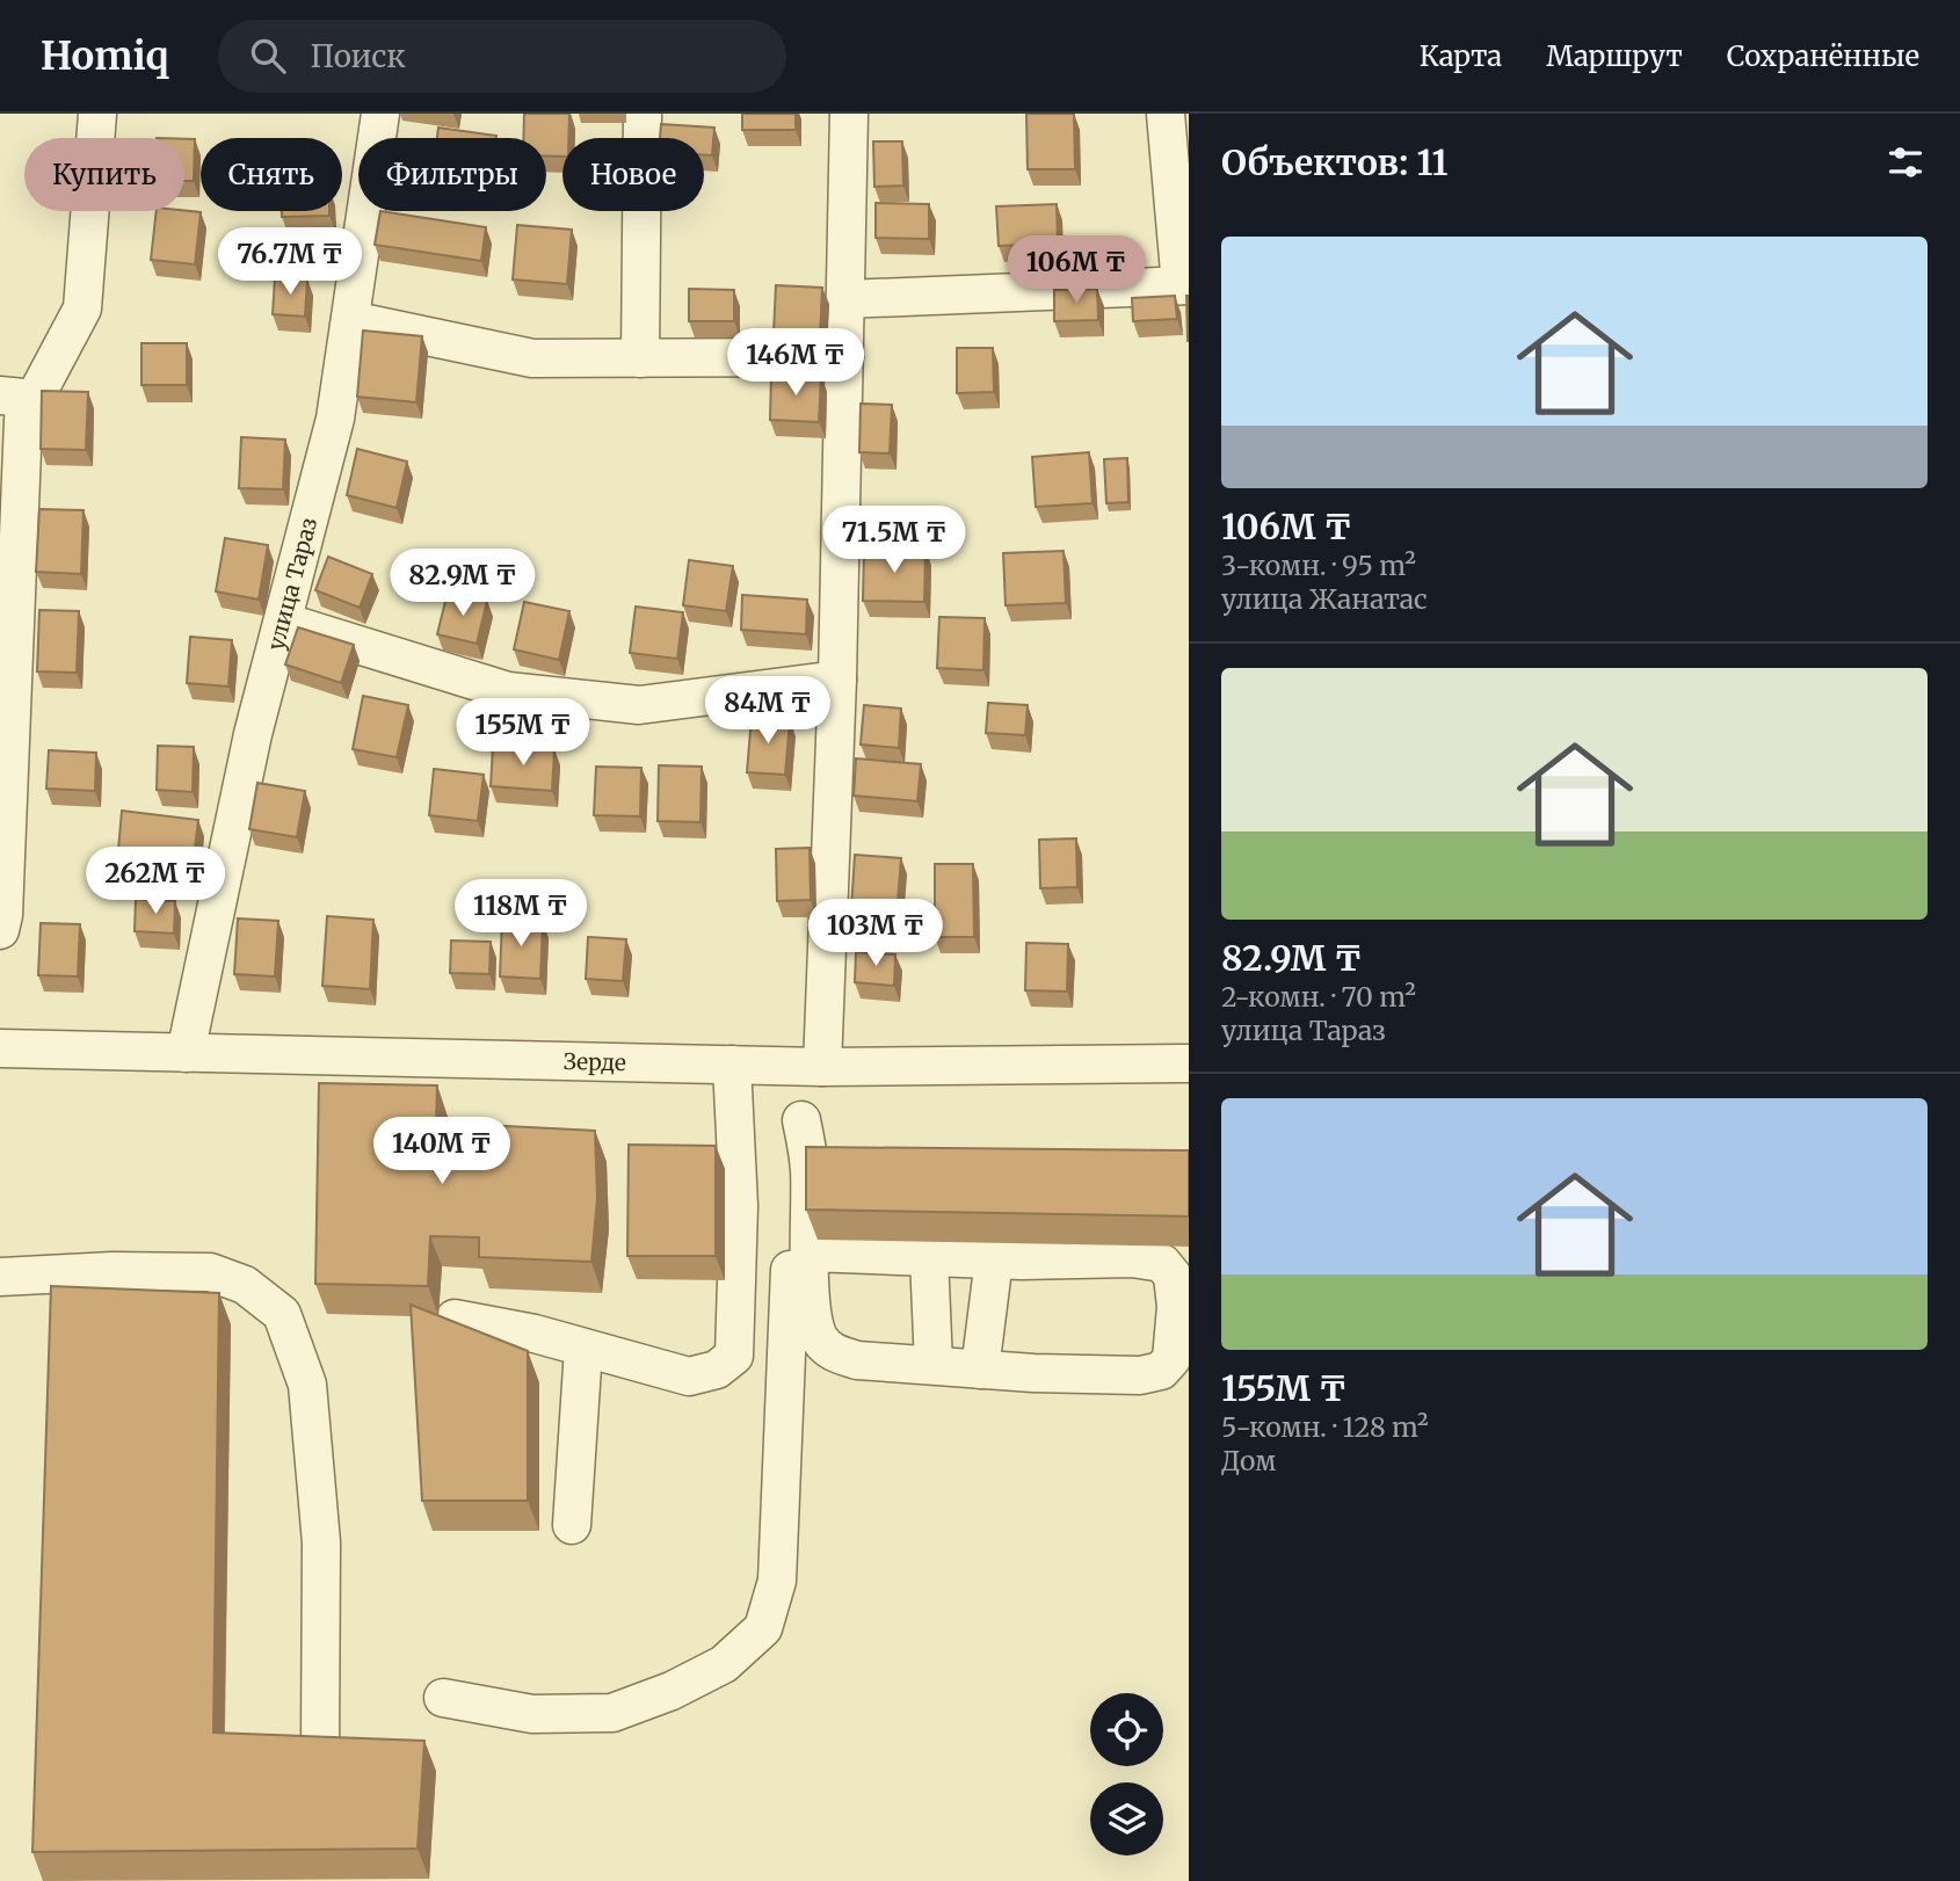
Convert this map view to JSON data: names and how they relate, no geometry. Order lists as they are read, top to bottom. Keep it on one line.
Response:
{"streets":{"street":["улица Тараз","Зерде"]},"crossings":[["улица Тараз","Зерде"]],"page":{"header":"Homiq","search":"Поиск","nav":["Карта","Маршрут","Сохранённые"],"heading":"Объектов: 11","chip":["Купить","Снять","Фильтры","Новое"],"list":[{"name":"106M ₸","note":"3-комн. · 95 m² · улица Жанатас"},{"name":"82.9M ₸","note":"2-комн. · 70 m² · улица Тараз"},{"name":"155M ₸","note":"5-комн. · 128 m² · Дом"}],"price":["76.7M ₸","106M ₸","146M ₸","71.5M ₸","82.9M ₸","84M ₸","155M ₸","262M ₸","118M ₸","103M ₸","140M ₸"]}}
